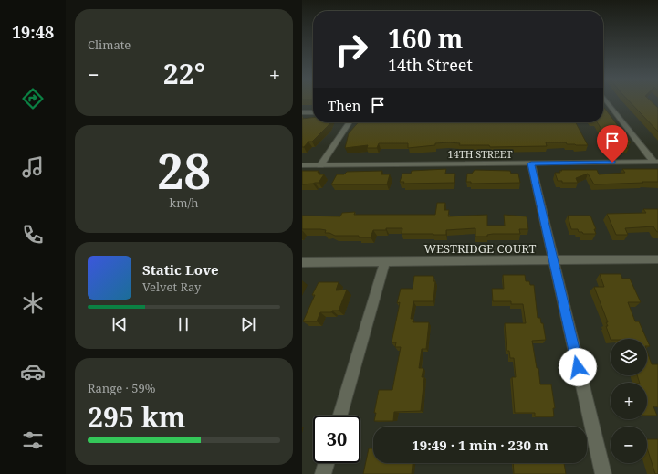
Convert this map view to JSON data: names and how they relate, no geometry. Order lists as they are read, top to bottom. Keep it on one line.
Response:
{"streets":{"street":["14TH STREET","WESTRIDGE COURT"]},"page":{"tabs":"19:48","tile":["Climate",["28","km/h"],["Range · 59%","295 km"]],"turn":["160 m","14th Street"],"heat":["−","22°","+"],"then":"Then","song":["Static Love","Velvet Ray"],"map_buttons":["+","−"],"limit":"30","trip":"19:49 · 1 min · 230 m"}}
